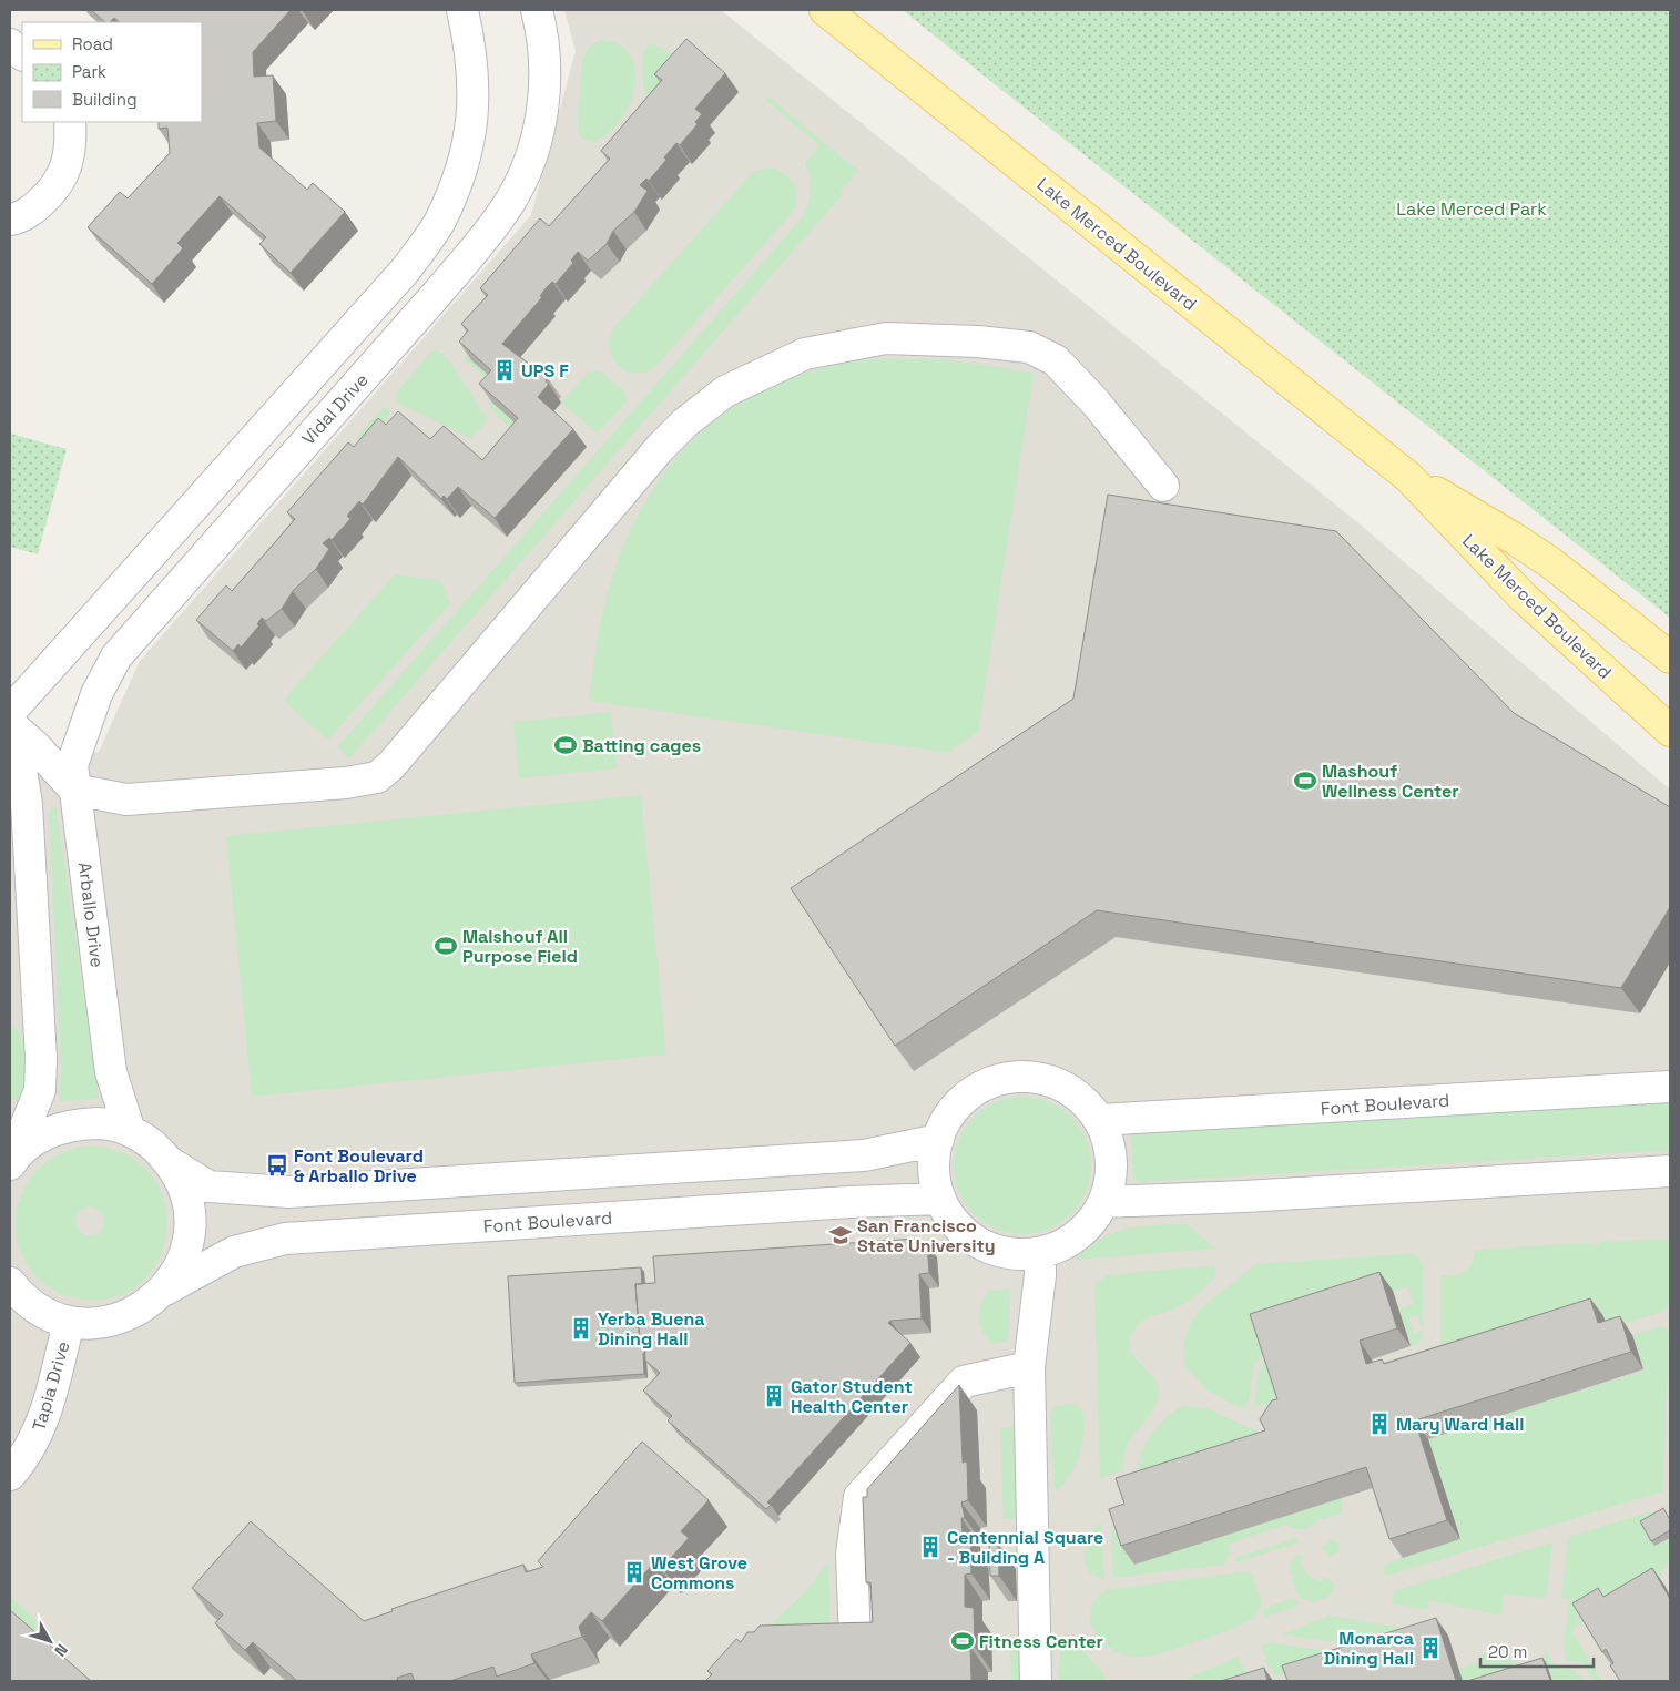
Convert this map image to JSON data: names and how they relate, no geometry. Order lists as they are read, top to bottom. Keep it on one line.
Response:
{"streets":{"main road":["Lake Merced Boulevard"],"street":["Vidal Drive","Arballo Drive","Font Boulevard","Tapia Drive"]},"crossings":[["Vidal Drive","Arballo Drive"]],"parks":["Lake Merced Park"],"places":{"building":["UPS F","Yerba Buena Dining Hall","Gator Student Health Center","Mary Ward Hall","Centennial Square - Building A","West Grove Commons","Monarca Dining Hall"],"sports":["Batting cages","Mashouf Wellness Center","Malshouf All Purpose Field","Fitness Center"],"bus stop":["Font Boulevard & Arballo Drive"],"school or university":["San Francisco State University"]},"legend":["Road","Park","Building"],"scale_bar":"20 m","north":"bottom right"}
